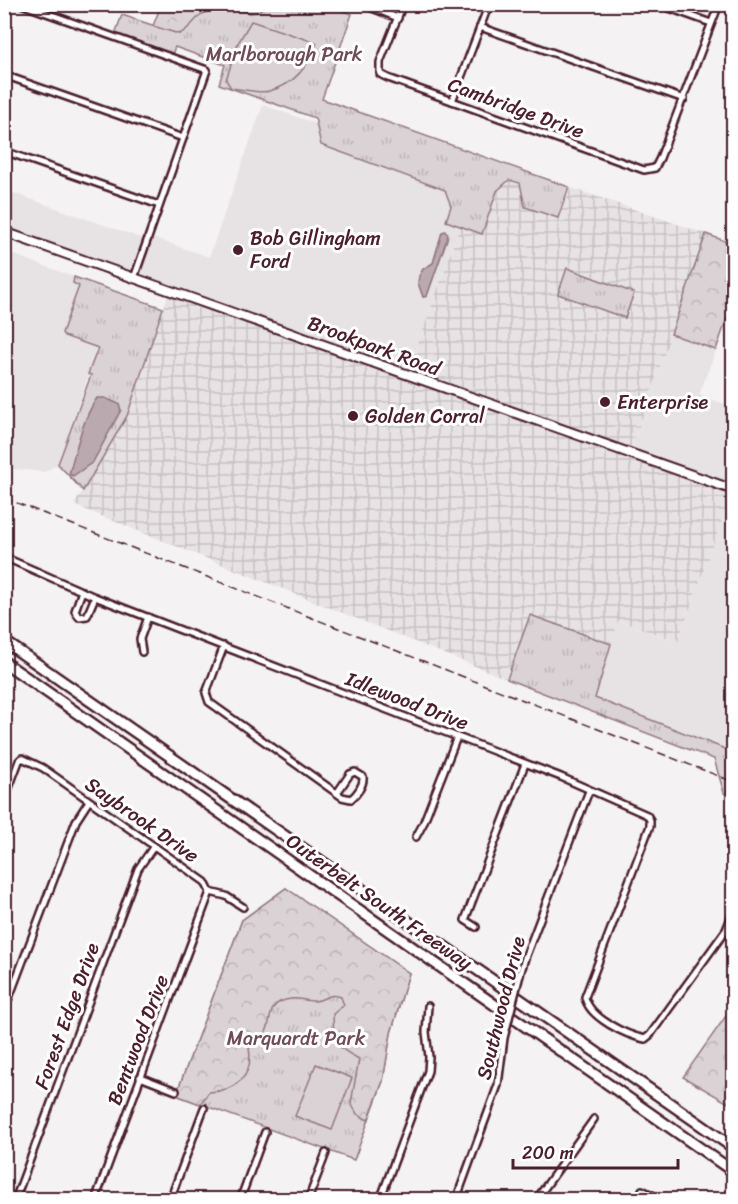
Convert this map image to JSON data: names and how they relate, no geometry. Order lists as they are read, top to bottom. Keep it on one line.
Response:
{"streets":{"highway":["Outerbelt South Freeway"],"main road":["Brookpark Road"],"street":["Cambridge Drive","Idlewood Drive","Saybrook Drive","Southwood Drive","Forest Edge Drive","Bentwood Drive"]},"crossings":[["Idlewood Drive","Southwood Drive"],["Saybrook Drive","Forest Edge Drive"],["Saybrook Drive","Bentwood Drive"]],"parks":["Marlborough Park","Marquardt Park"],"places":["Bob Gillingham Ford","Enterprise","Golden Corral"],"scale_bar":"200 m"}
